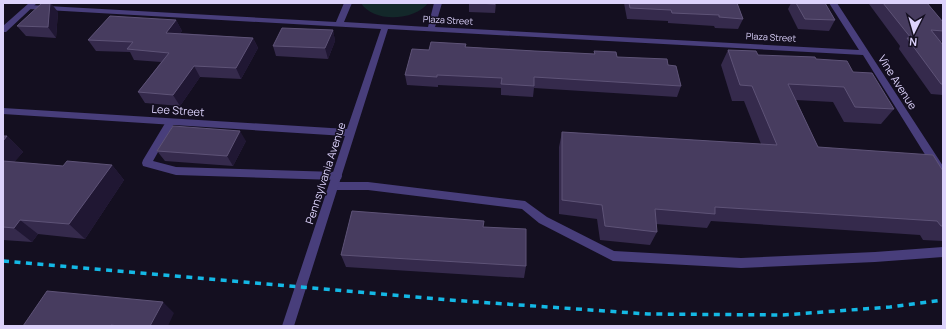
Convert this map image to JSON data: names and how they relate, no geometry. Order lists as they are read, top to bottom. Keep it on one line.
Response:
{"streets":{"street":["Plaza Street","Vine Avenue","Lee Street","Pennsylvania Avenue"]},"crossings":[["Plaza Street","Vine Avenue"],["Plaza Street","Pennsylvania Avenue"],["Lee Street","Pennsylvania Avenue"]],"north":"bottom"}
